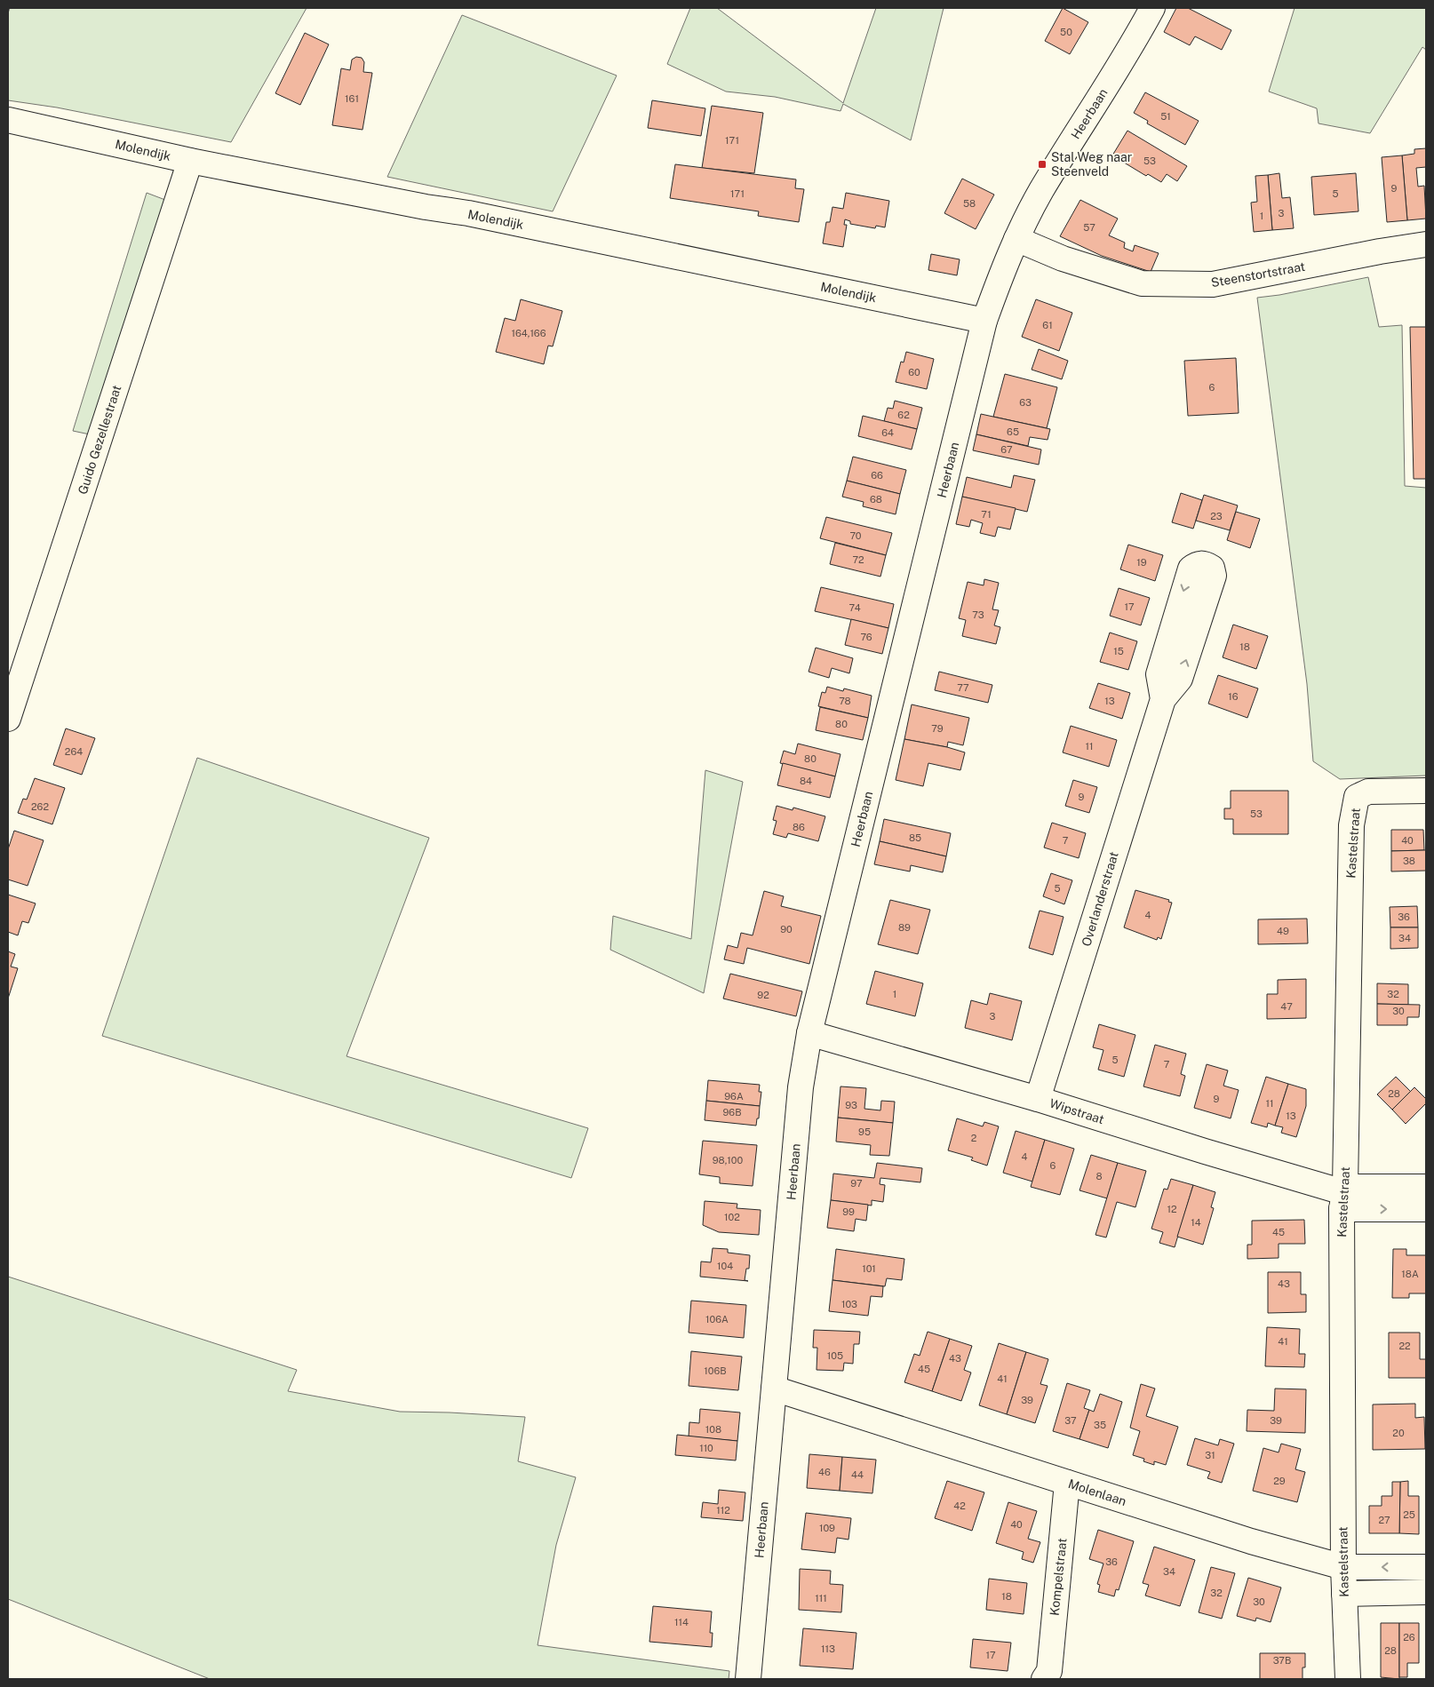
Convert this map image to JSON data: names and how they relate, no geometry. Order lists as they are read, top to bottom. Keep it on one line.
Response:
{"streets":{"street":["Heerbaan","Molendijk","Steenstortstraat","Guido Gezellestraat","Kastelstraat","Overlanderstraat","Wipstraat","Molenlaan","Kompelstraat"]},"crossings":[["Heerbaan","Molendijk"],["Heerbaan","Steenstortstraat"],["Heerbaan","Wipstraat"],["Heerbaan","Molenlaan"],["Molendijk","Guido Gezellestraat"],["Kastelstraat","Wipstraat"],["Kastelstraat","Molenlaan"],["Overlanderstraat","Wipstraat"],["Molenlaan","Kompelstraat"]],"places":{"transit":["Stal Weg naar Steenveld"]},"house_numbers":["50","161","51","171","53","9","171","5","58","3","1","57","61","164,166","60","6","63","62","65","64","67","66","68","71","23","70","72","19","17","74","73","76","18","15","77","16","78","13","80","79","11","264","80","84","9","262","53","86","85","7","40","38","5","4","36","89","90","49","34","1","32","92","47","30","3","5","7","28","96A","9","11","93","96B","13","95","2","4","98,100","6","8","97","12","99","102","14","45","104","101","18A","43","103","106A","41","22","105","43","45","106B","41","39","37","39","35","108","20","110","31","46","44","29","42","112","25","27","40","109","36","34","32","18","111","30","114","26","113","28","17","37B"]}
